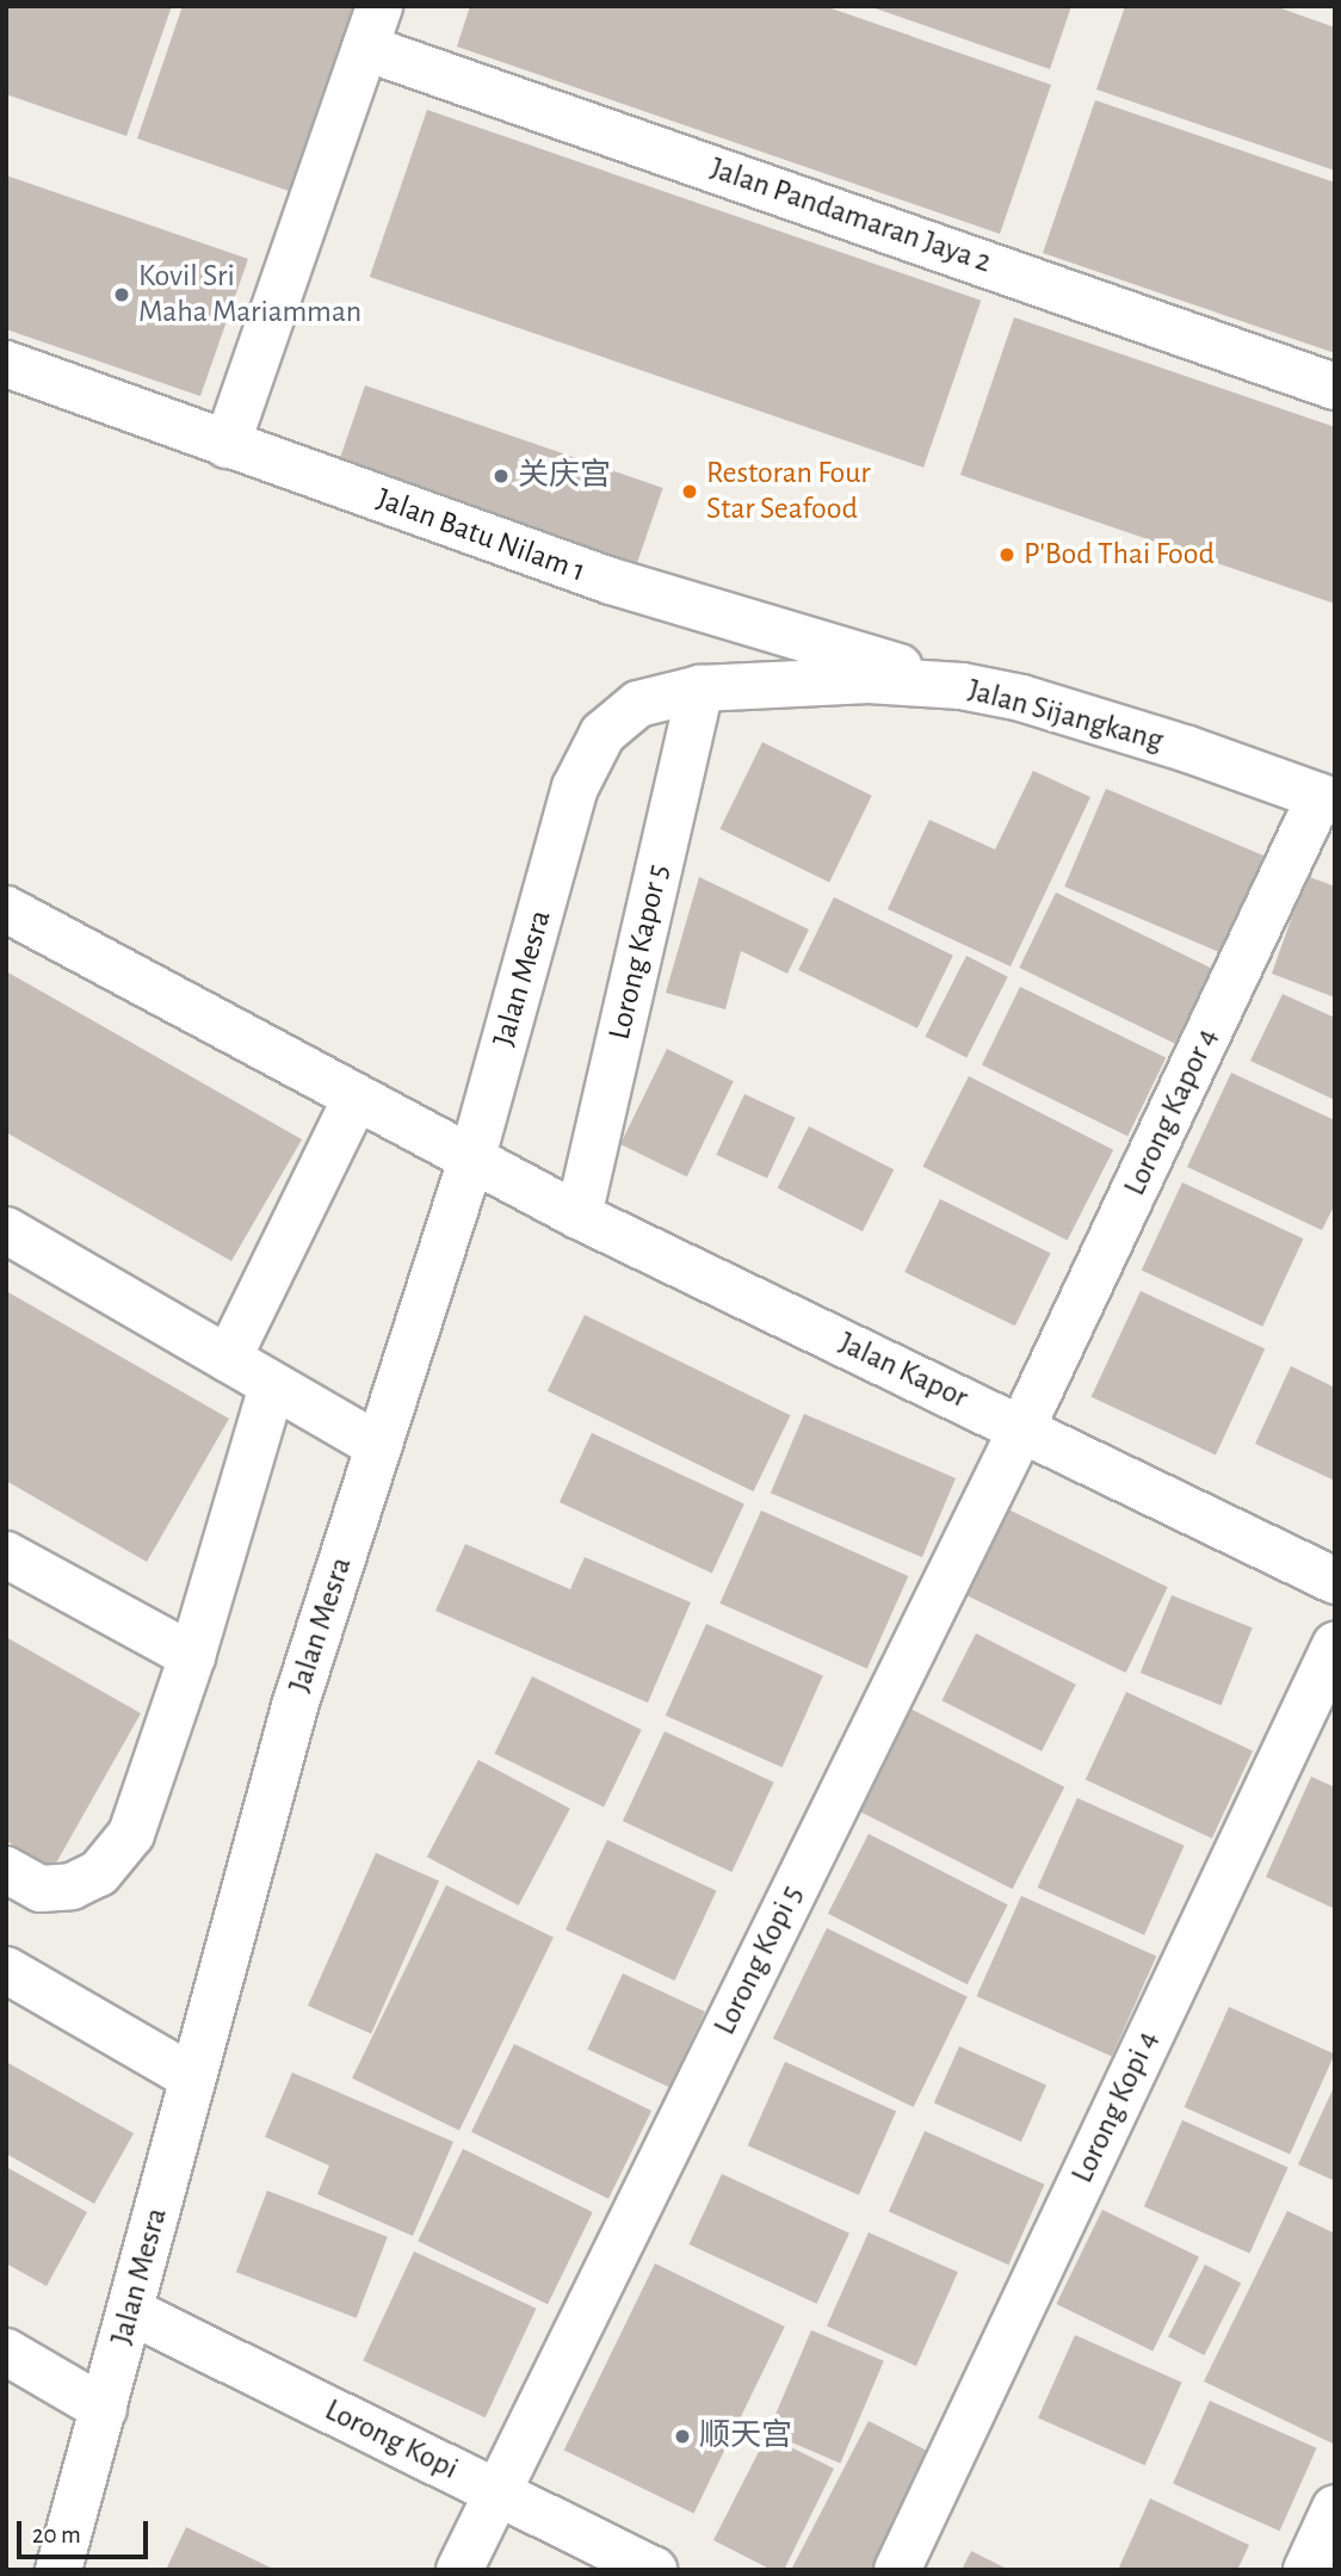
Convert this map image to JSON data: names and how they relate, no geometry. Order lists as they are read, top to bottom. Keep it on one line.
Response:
{"streets":{"street":["Jalan Pandamaran Jaya 2","Jalan Batu Nilam 1","Jalan Sijangkang","Lorong Kapor 5","Jalan Mesra","Lorong Kapor 4","Jalan Kapor","Lorong Kopi 5","Lorong Kopi 4","Lorong Kopi"]},"crossings":[["Jalan Batu Nilam 1","Jalan Sijangkang"],["Jalan Sijangkang","Lorong Kapor 5"],["Jalan Sijangkang","Jalan Mesra"],["Jalan Sijangkang","Lorong Kapor 4"],["Lorong Kapor 5","Jalan Kapor"],["Jalan Mesra","Jalan Kapor"],["Jalan Mesra","Lorong Kopi"],["Lorong Kapor 4","Jalan Kapor"],["Lorong Kapor 4","Lorong Kopi 5"],["Jalan Kapor","Lorong Kopi 5"],["Lorong Kopi 5","Lorong Kopi"]],"places":["Kovil Sri Maha Mariamman","关庆宫","Restoran Four Star Seafood","P'Bod Thai Food","顺天宫"],"scale_bar":"20 m"}
